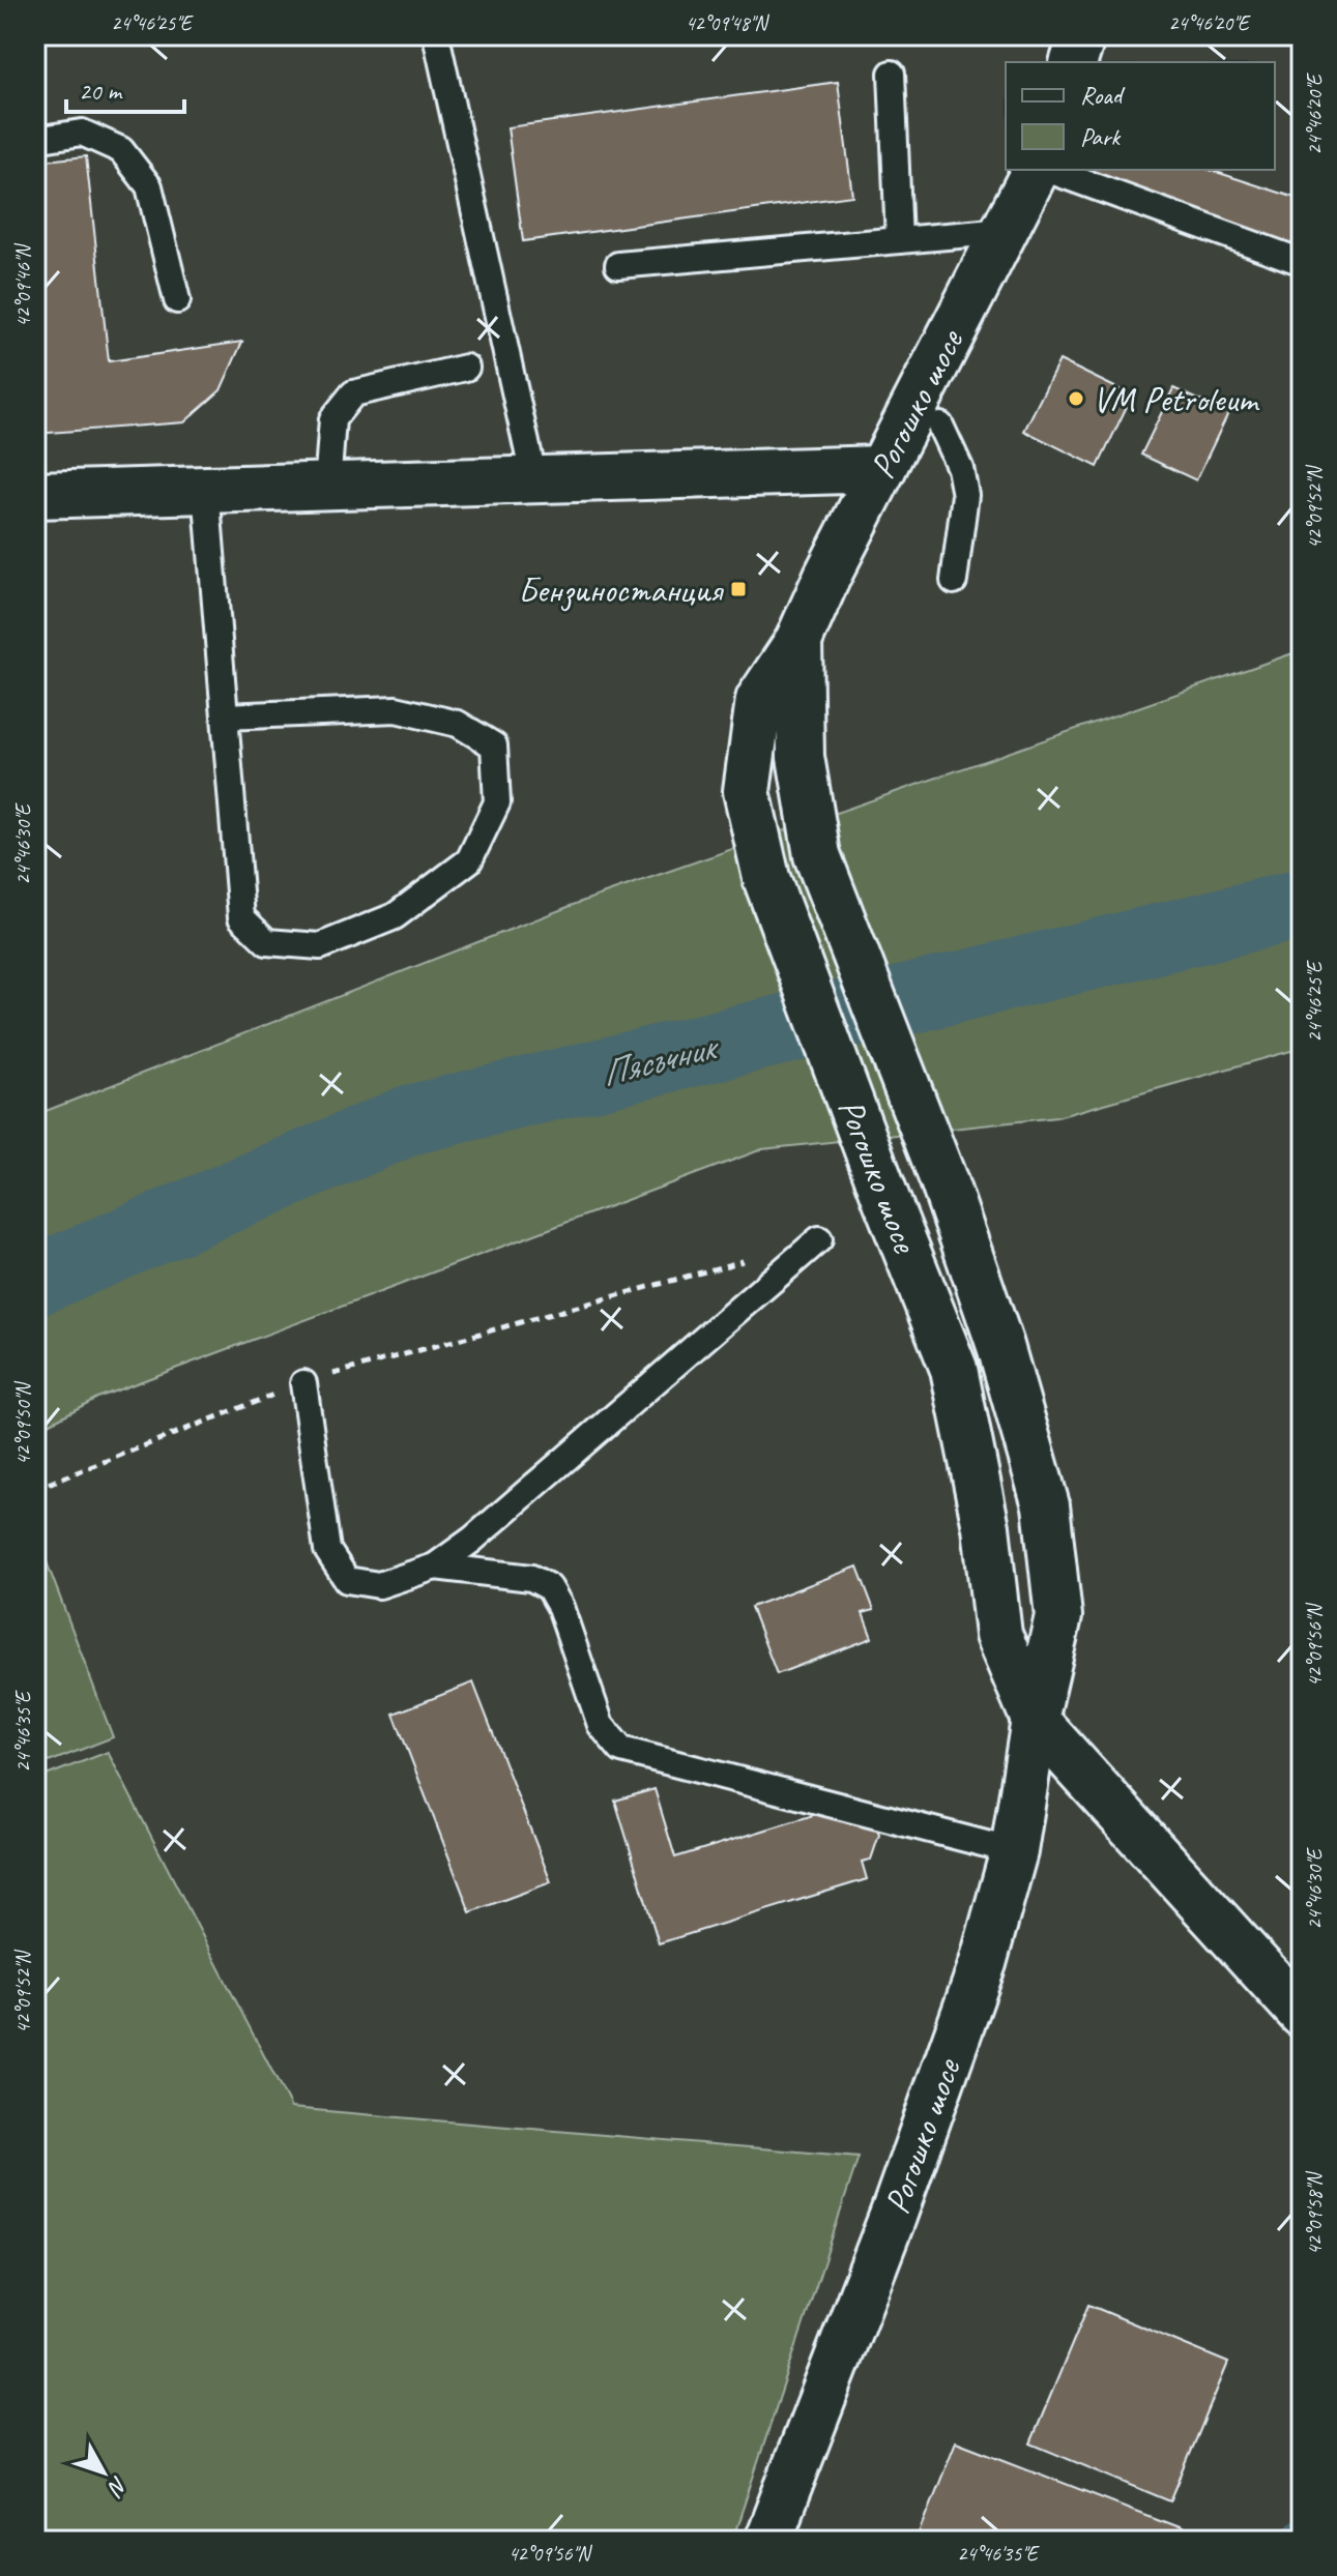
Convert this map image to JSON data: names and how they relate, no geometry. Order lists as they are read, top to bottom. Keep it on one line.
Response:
{"streets":{"main road":["Рогошко шосе"]},"water":["Пясъчник"],"places":{"other":["VM Petroleum"],"transit":["Бензиностанция"]},"legend":["Road","Park"],"scale_bar":"20 m","north":"bottom right","coordinates":["24°46'25\"E","42°09'48\"N","24°46'20\"E","42°09'46\"N","42°09'52\"N","24°46'30\"E","42°09'50\"N","42°09'56\"N","24°46'35\"E","42°09'58\"N"]}
